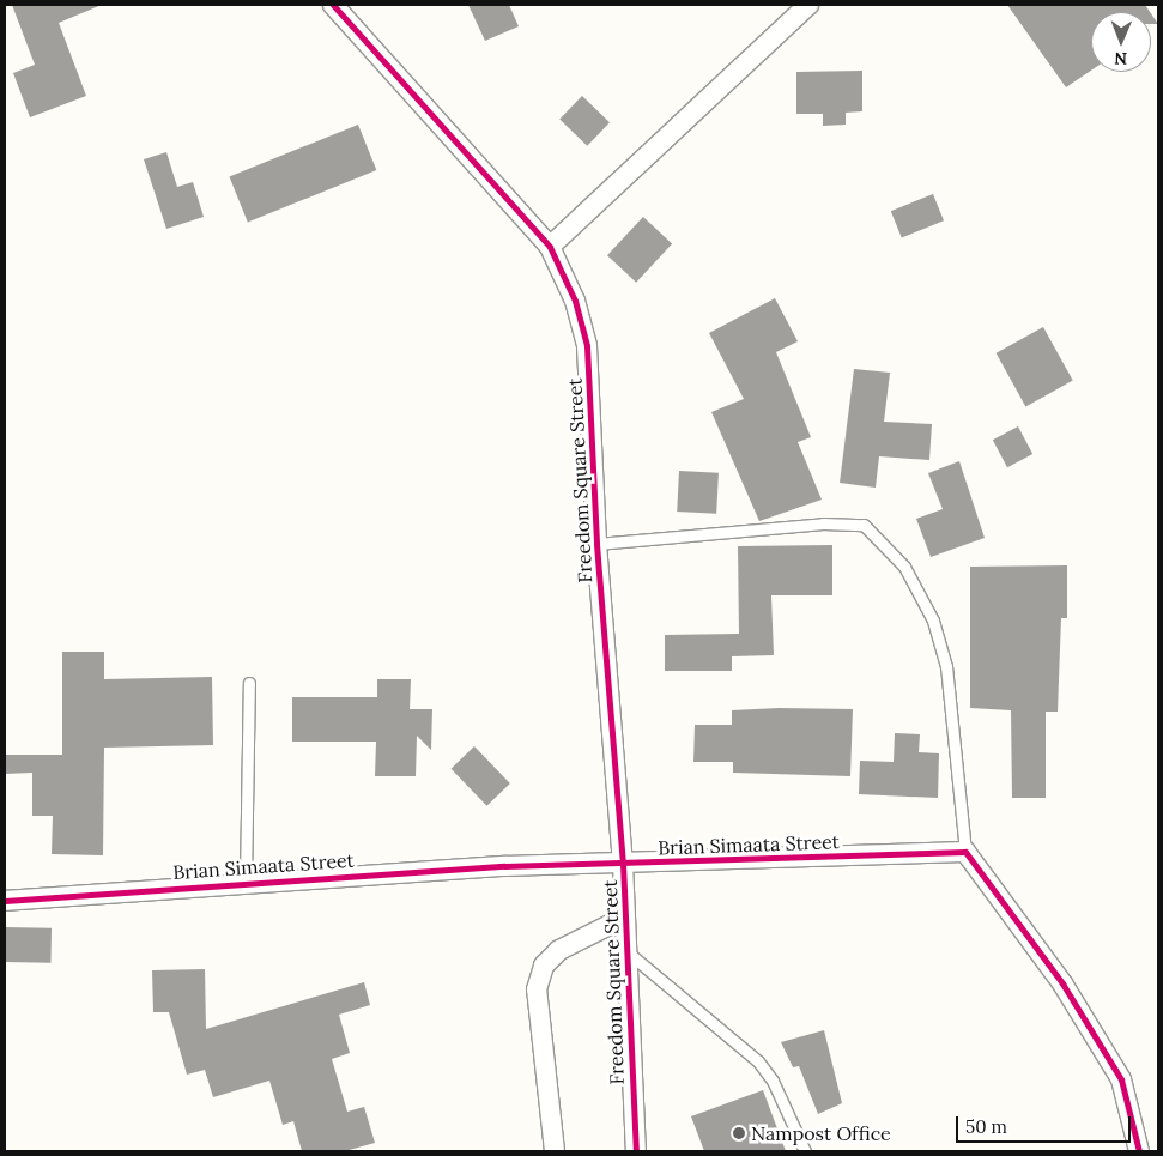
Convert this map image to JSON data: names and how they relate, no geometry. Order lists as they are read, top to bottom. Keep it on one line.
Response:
{"streets":{"street":["Freedom Square Street","Brian Simaata Street"]},"crossings":[["Freedom Square Street","Brian Simaata Street"]],"places":["Nampost Office"],"scale_bar":"50 m","north":"bottom"}
